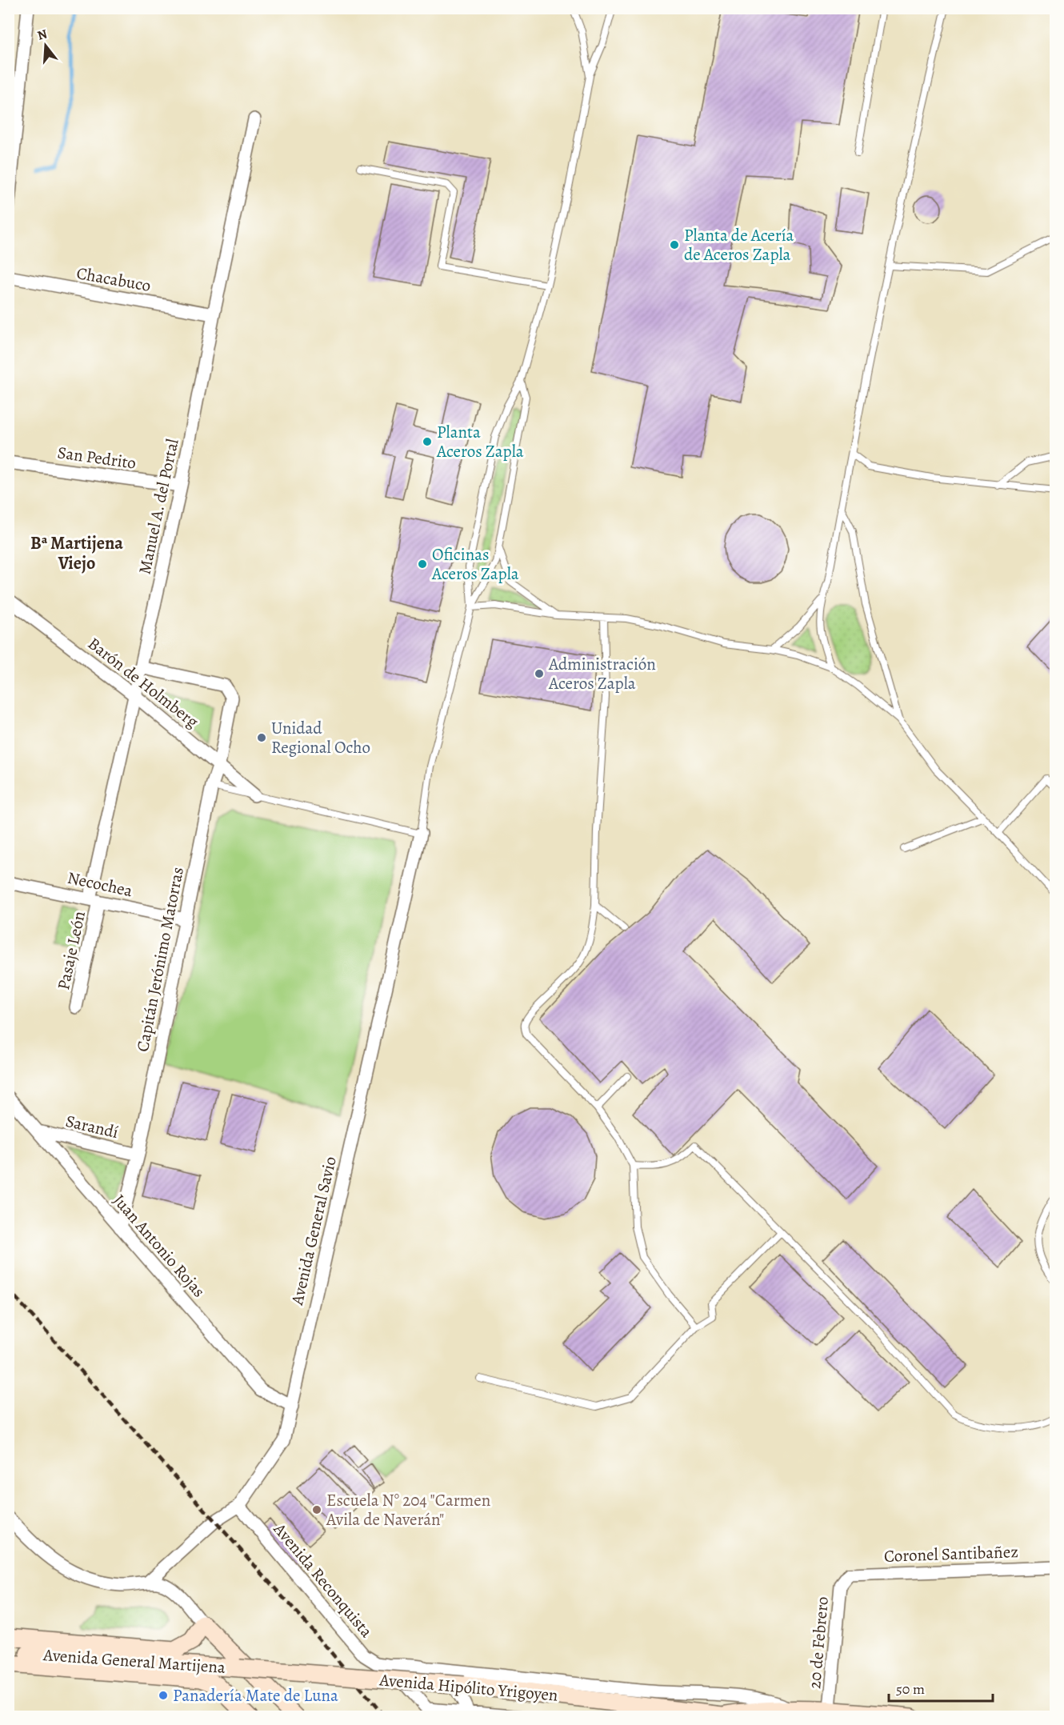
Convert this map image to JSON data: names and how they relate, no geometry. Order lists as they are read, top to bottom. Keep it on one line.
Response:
{"streets":{"street":["Chacabuco","San Pedrito","Manuel A. del Portal","Barón de Holmberg","Necochea","Pasaje León","Capitán Jerónimo Matorras","Sarandí","Avenida General Savio","Juan Antonio Rojas","Coronel Santibañez","Avenida Reconquista","20 de Febrero","Avenida General Martijena","Avenida Hipólito Yrigoyen"]},"crossings":[["Chacabuco","Manuel A. del Portal"],["San Pedrito","Manuel A. del Portal"],["Manuel A. del Portal","Barón de Holmberg"],["Manuel A. del Portal","Necochea"],["Manuel A. del Portal","Pasaje León"],["Manuel A. del Portal","Capitán Jerónimo Matorras"],["Barón de Holmberg","Capitán Jerónimo Matorras"],["Necochea","Pasaje León"],["Necochea","Capitán Jerónimo Matorras"],["Capitán Jerónimo Matorras","Sarandí"],["Capitán Jerónimo Matorras","Juan Antonio Rojas"],["Sarandí","Juan Antonio Rojas"],["Avenida General Savio","Juan Antonio Rojas"],["Avenida General Savio","Avenida Reconquista"],["Coronel Santibañez","20 de Febrero"],["20 de Febrero","Avenida Hipólito Yrigoyen"],["Avenida General Martijena","Avenida Hipólito Yrigoyen"]],"districts":["Bª Martijena Viejo"],"places":["Planta de Acería de Aceros Zapla","Planta Aceros Zapla","Oficinas Aceros Zapla","Administración Aceros Zapla","Unidad Regional Ocho","Escuela N° 204 \"Carmen Avila de Naverán\"","Panadería Mate de Luna"],"scale_bar":"50 m","north":"top"}
